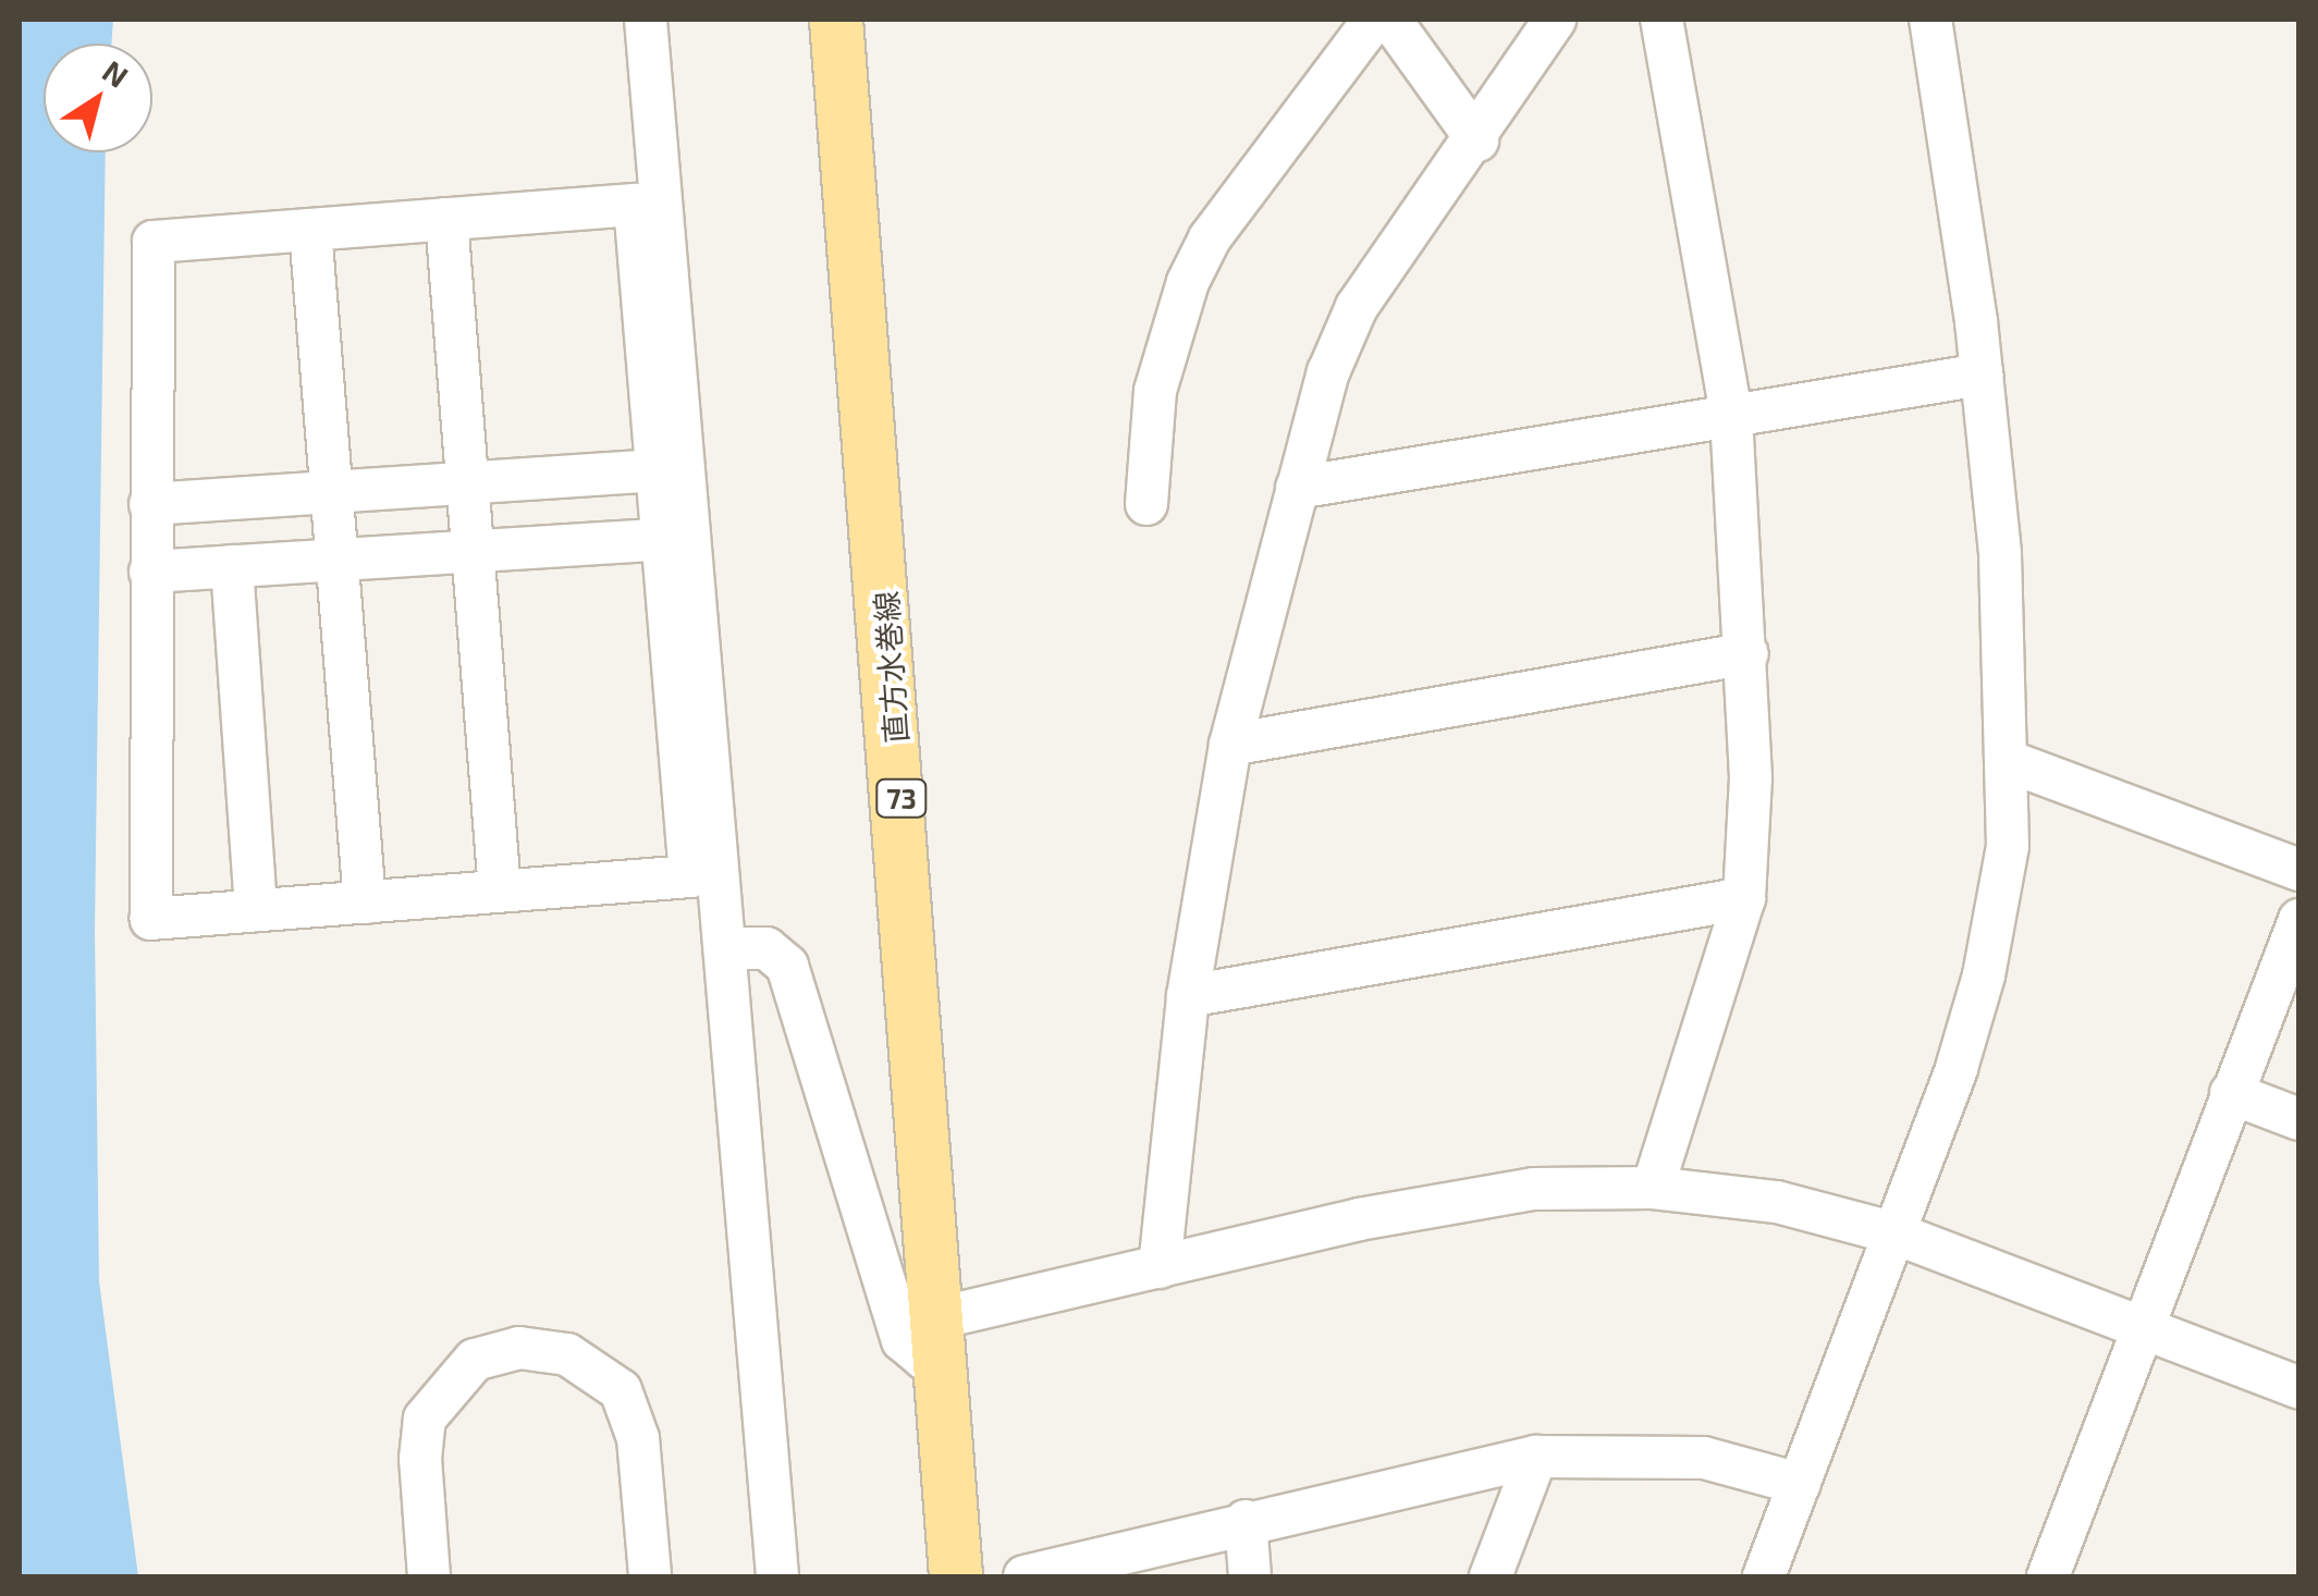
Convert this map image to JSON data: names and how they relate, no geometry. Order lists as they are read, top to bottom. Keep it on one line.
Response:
{"streets":{"main road":["直方水巻線","73"]},"north":"top right"}
